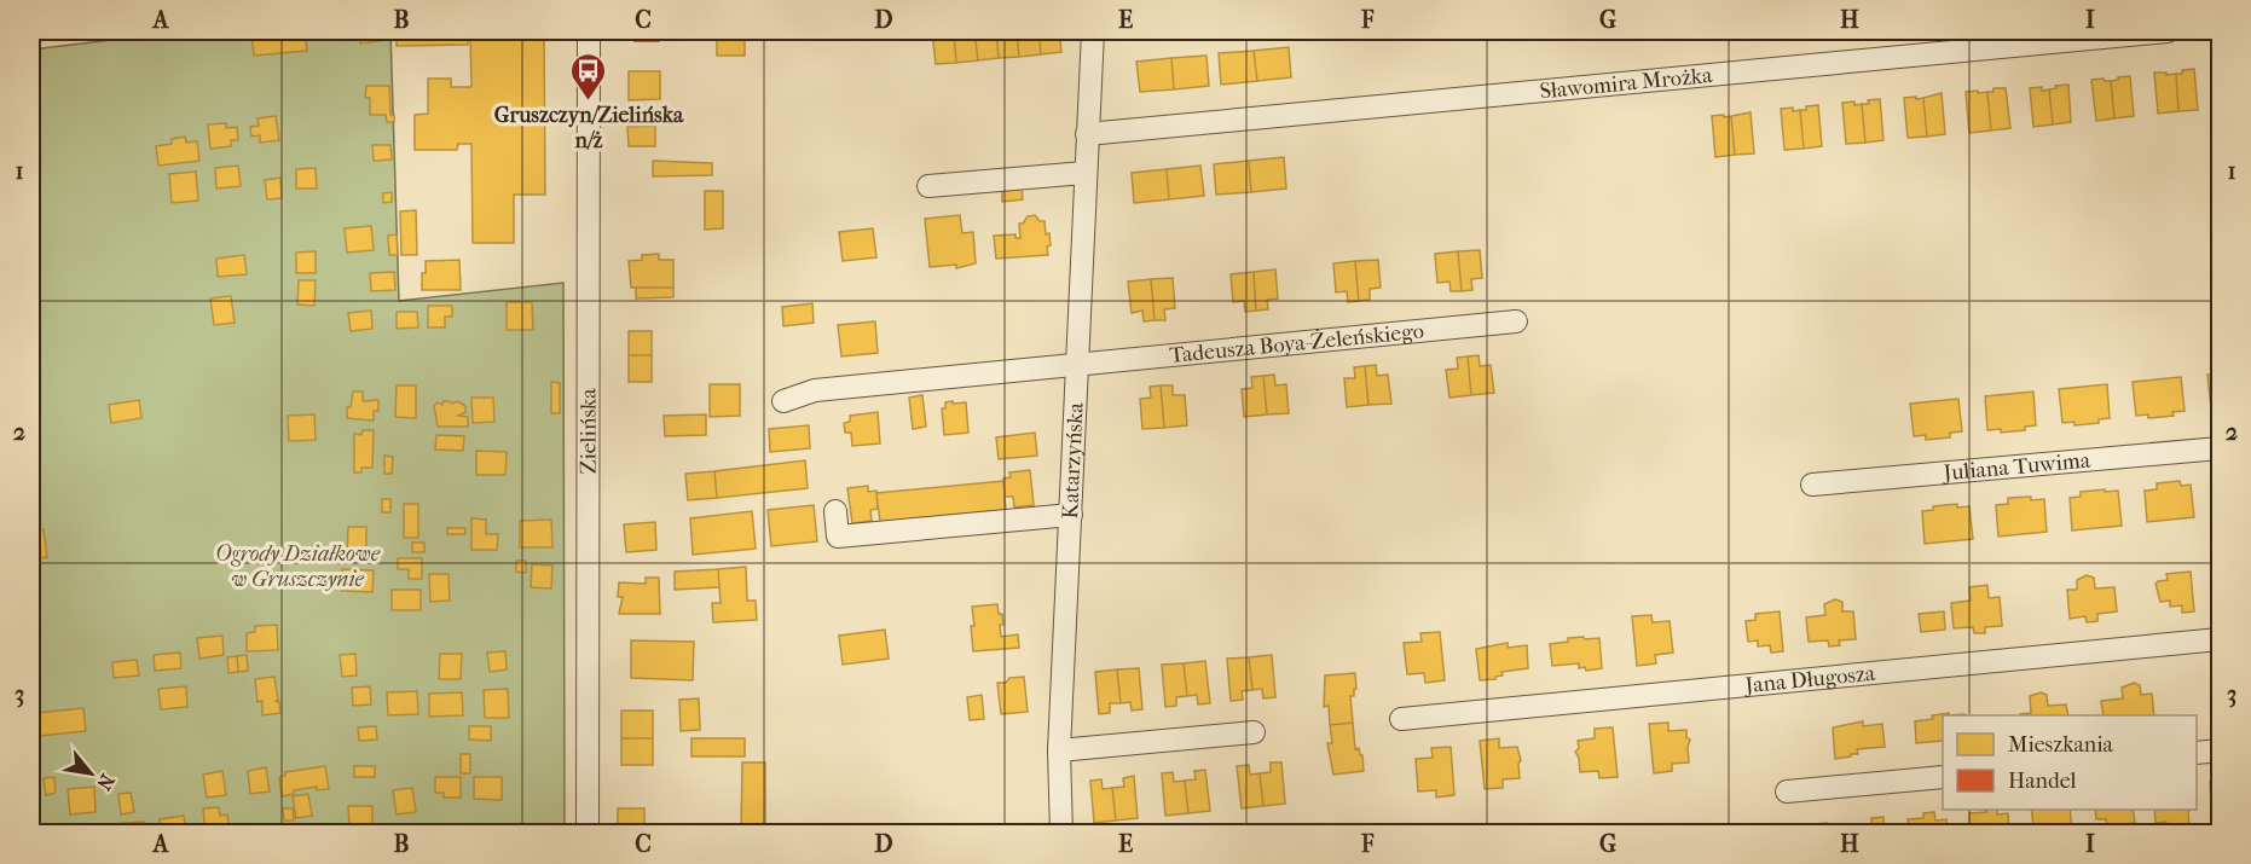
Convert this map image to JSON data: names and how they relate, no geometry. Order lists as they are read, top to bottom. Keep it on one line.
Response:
{"streets":{"street":["Sławomira Mrożka","Tadeusza Boya-Żeleńskiego","Zielińska","Katarzyńska","Juliana Tuwima","Jana Długosza"]},"crossings":[["Sławomira Mrożka","Katarzyńska"],["Tadeusza Boya-Żeleńskiego","Katarzyńska"]],"parks":["Ogrody Działkowe w Gruszczynie"],"places":{"bus stop":["Gruszczyn/Zielińska n/ż"]},"legend":["Mieszkania","Handel"],"north":"bottom right","grid":{"columns":["A","B","C","D","E","F","G","H","I"],"rows":["1","2","3"]}}
